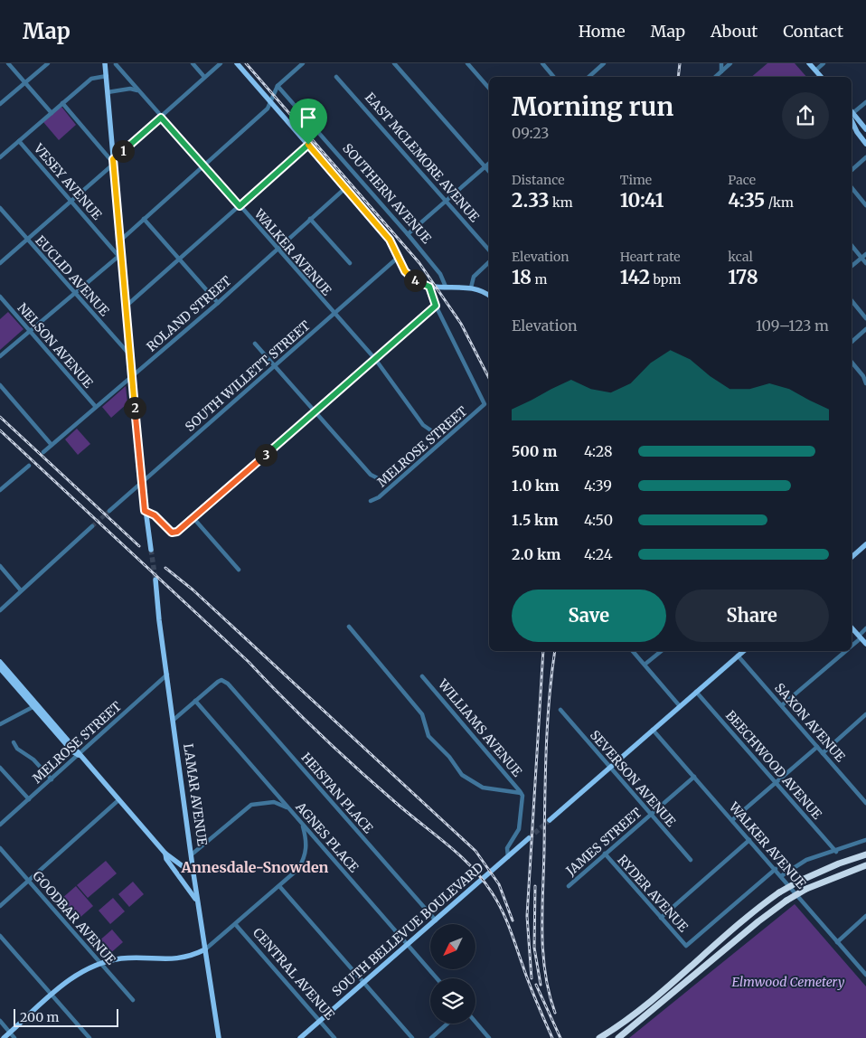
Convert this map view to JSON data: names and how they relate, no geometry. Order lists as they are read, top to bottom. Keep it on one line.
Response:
{"streets":{"main road":["LAMAR AVENUE","SOUTH BELLEVUE BOULEVARD"],"street":["EAST MCLEMORE AVENUE","VESEY AVENUE","SOUTHERN AVENUE","WALKER AVENUE","EUCLID AVENUE","ROLAND STREET","NELSON AVENUE","SOUTH WILLETT STREET","MELROSE STREET","SAXON AVENUE","WILLIAMS AVENUE","BEECHWOOD AVENUE","SEVERSON AVENUE","HEISTAN PLACE","AGNES PLACE","JAMES STREET","RYDER AVENUE","GOODBAR AVENUE","CENTRAL AVENUE"]},"crossings":[["WALKER AVENUE","ROLAND STREET"],["WALKER AVENUE","SOUTH WILLETT STREET"],["WALKER AVENUE","JAMES STREET"],["WALKER AVENUE","RYDER AVENUE"],["ROLAND STREET","NELSON AVENUE"],["MELROSE STREET","LAMAR AVENUE"],["WILLIAMS AVENUE","SOUTH BELLEVUE BOULEVARD"],["SEVERSON AVENUE","JAMES STREET"],["HEISTAN PLACE","AGNES PLACE"],["HEISTAN PLACE","SOUTH BELLEVUE BOULEVARD"],["AGNES PLACE","SOUTH BELLEVUE BOULEVARD"],["JAMES STREET","RYDER AVENUE"],["SOUTH BELLEVUE BOULEVARD","CENTRAL AVENUE"]],"districts":["Annesdale-Snowden"],"parks":["Elmwood Cemetery"],"scale_bar":"200 m","north":"bottom left","page":{"header":"Map","nav":["Home","Map","About","Contact"],"heading":["Morning run","09:23"],"pins":["1","4","2","3"],"stats":[["Distance","2.33 km"],["Time","10:41"],["Pace","4:35 /km"],["Elevation","18 m"],["Heart rate","142 bpm"],["kcal","178"]],"chart":["Elevation","109–123 m"],"list":[{"name":"500 m","note":"4:28"},{"name":"1.0 km","note":"4:39"},{"name":"1.5 km","note":"4:50"},{"name":"2.0 km","note":"4:24"}],"buttons":["Save","Share"],"scale":"200 m"}}
